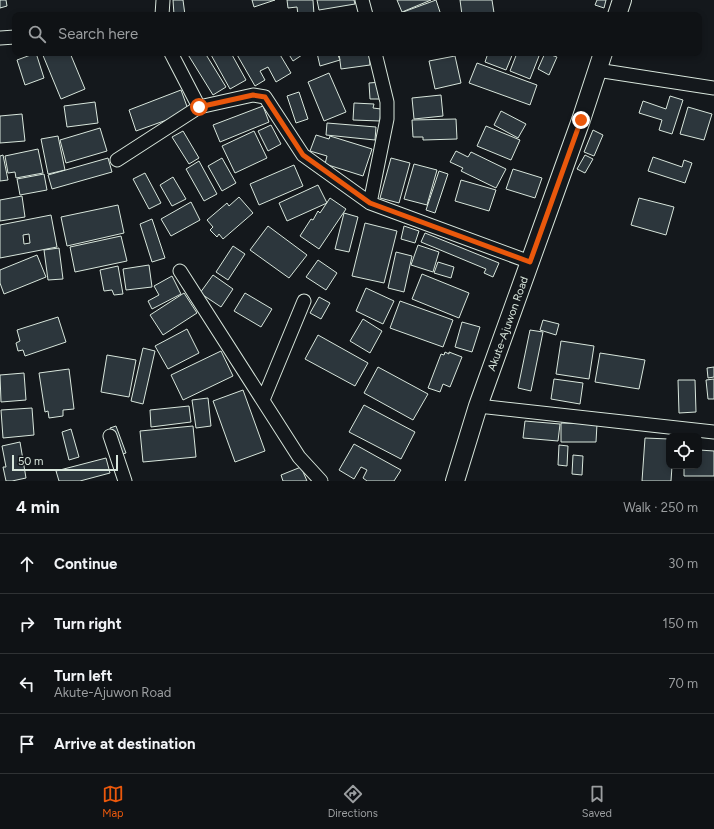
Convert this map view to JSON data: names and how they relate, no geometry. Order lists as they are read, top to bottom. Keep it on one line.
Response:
{"streets":{"main road":["Akute-Ajuwon Road"]},"scale_bar":"50 m","page":{"search":"Search here","scale":"50 m","heading":["4 min","Walk · 250 m"],"list":[["Continue","30 m"],["Turn right","150 m"],["Turn left","Akute-Ajuwon Road","70 m"],"Arrive at destination"],"nav":["Map","Directions","Saved"]}}
